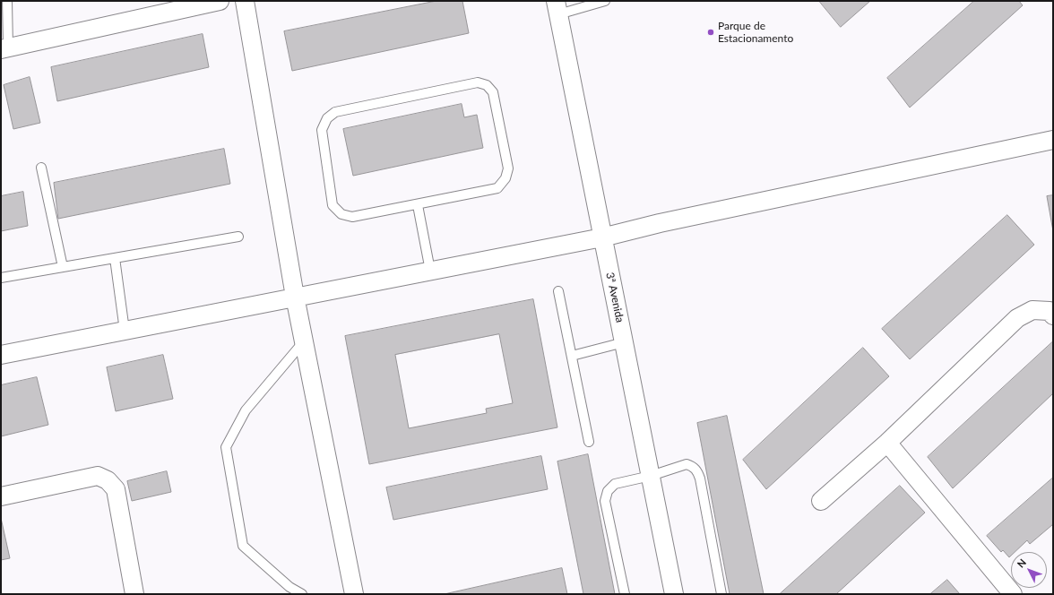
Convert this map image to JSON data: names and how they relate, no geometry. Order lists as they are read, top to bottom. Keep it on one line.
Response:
{"streets":{"street":["3ª Avenida"]},"places":["Parque de Estacionamento"],"north":"top left"}
